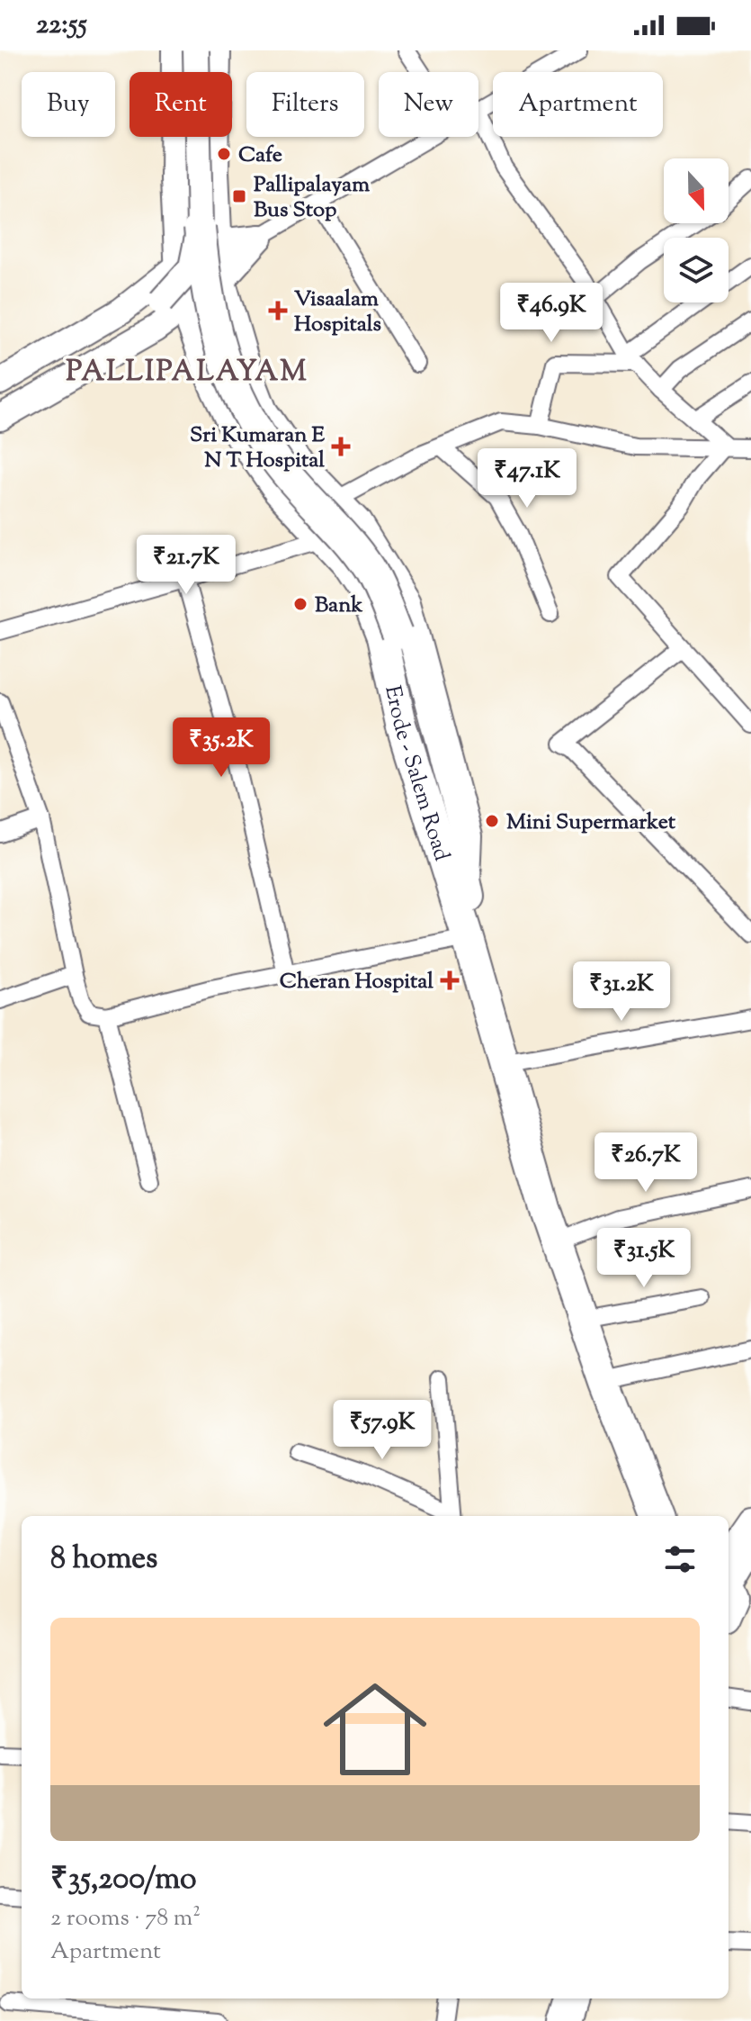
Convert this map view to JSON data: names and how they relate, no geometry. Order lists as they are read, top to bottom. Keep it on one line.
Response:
{"streets":{"highway":["Erode - Salem Road"]},"districts":["PALLIPALAYAM"],"places":{"other":["Cafe","Bank","Mini Supermarket"],"transit":["Pallipalayam Bus Stop"],"health":["Visaalam Hospitals","Sri Kumaran E N T Hospital","Cheran Hospital"]},"north":"bottom","page":{"status":"22:55","chip":["Buy","Rent","Filters","New","Apartment"],"price":["₹46.9K","₹47.1K","₹21.7K","₹35.2K","₹31.2K","₹26.7K","₹31.5K","₹57.9K"],"heading":"8 homes","list":[{"name":"₹35,200/mo","note":"2 rooms · 78 m² · Apartment"}]}}
